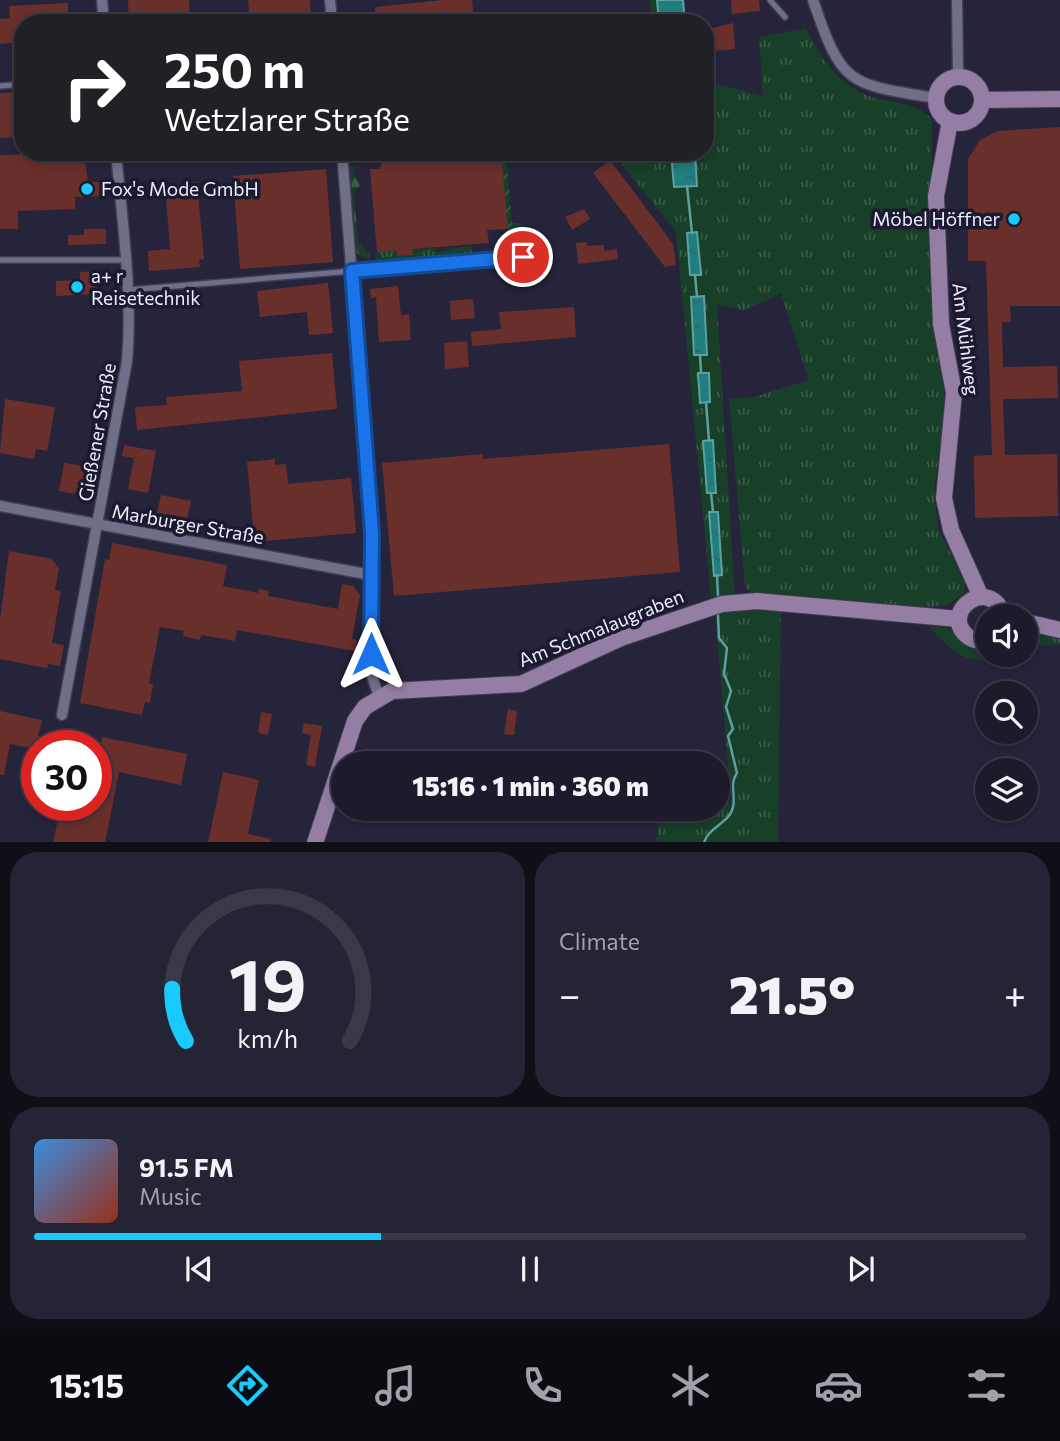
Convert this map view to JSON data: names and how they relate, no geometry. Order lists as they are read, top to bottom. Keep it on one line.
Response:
{"streets":{"main road":["Am Mühlweg","Am Schmalaugraben"],"street":["Gießener Straße","Marburger Straße"]},"crossings":[["Gießener Straße","Marburger Straße"]],"places":["Fox's Mode GmbH","Möbel Höffner","a+ r Reisetechnik"],"page":{"turn":["250 m","Wetzlarer Straße"],"limit":"30","trip":"15:16 · 1 min · 360 m","tile":"Climate","heat":["−","21.5°","+"],"song":["91.5 FM","Music"],"tabs":"15:15","gauge":["19","km/h"]}}
